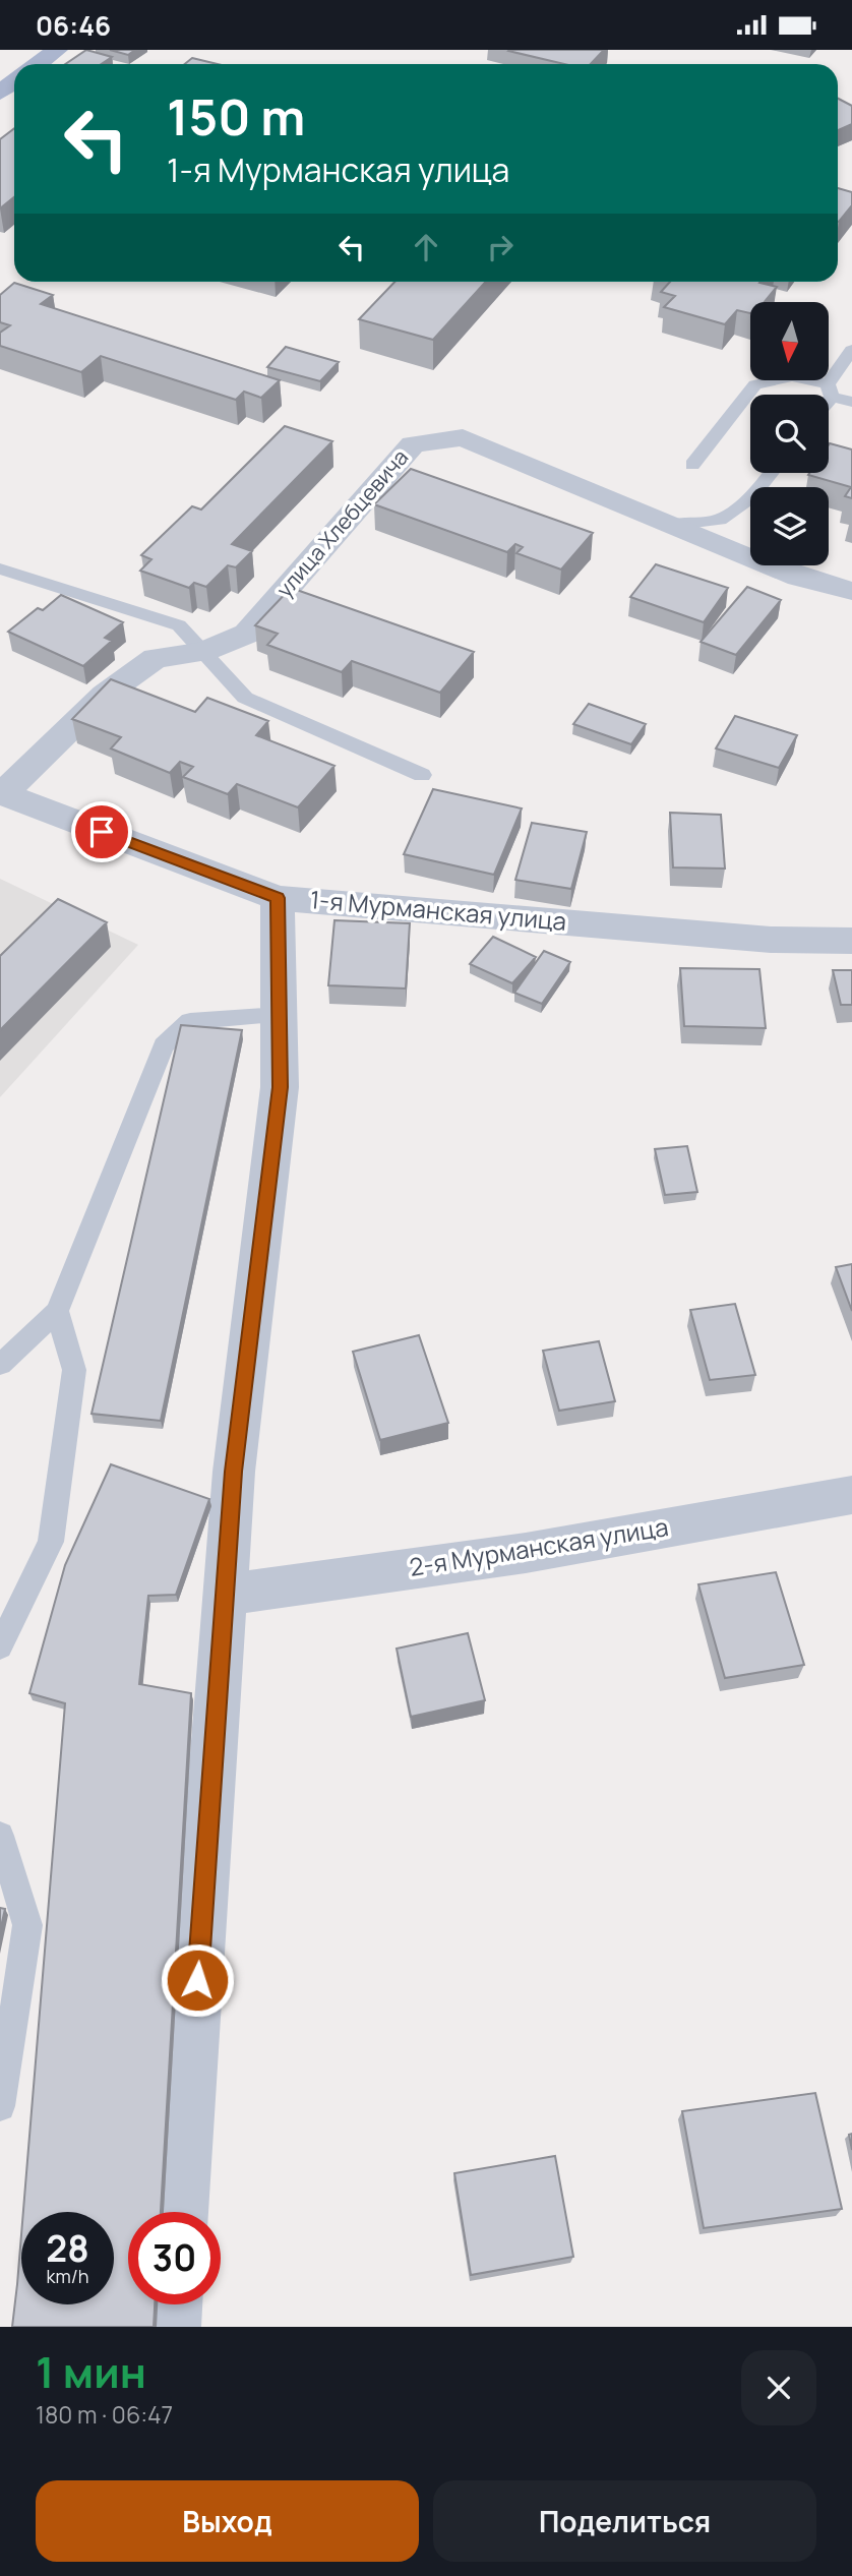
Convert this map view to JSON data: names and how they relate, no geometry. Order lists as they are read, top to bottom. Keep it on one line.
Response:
{"streets":{"street":["улица Хлебцевича","1-я Мурманская улица","2-я Мурманская улица"]},"crossings":[["улица Хлебцевича","1-я Мурманская улица"]],"north":"bottom","page":{"status":"06:46","turn":["150 m","1-я Мурманская улица"],"speed":"28 km/h","limit":"30","heading":["1 мин","180 m · 06:47"],"buttons":["Выход","Поделиться"]}}
